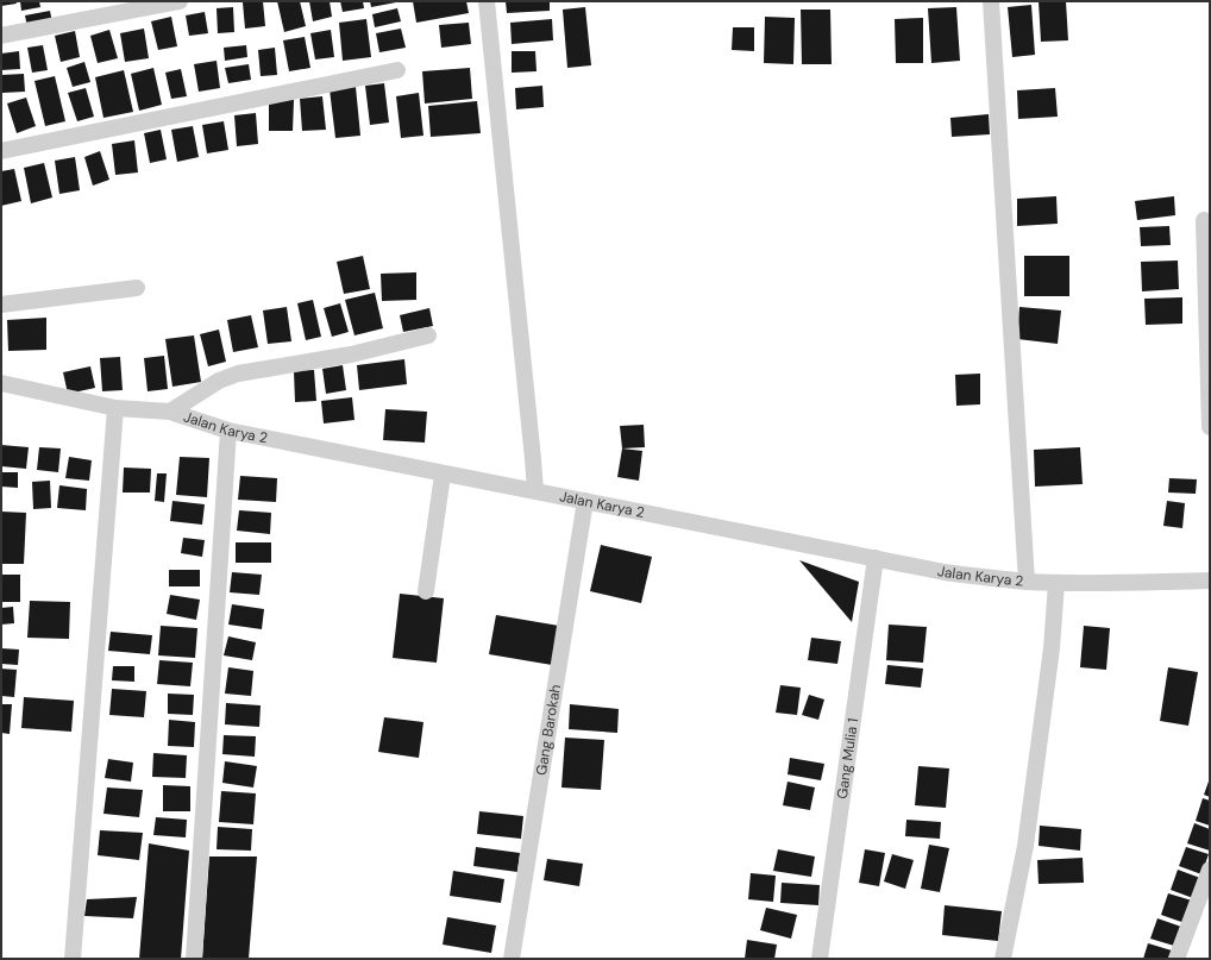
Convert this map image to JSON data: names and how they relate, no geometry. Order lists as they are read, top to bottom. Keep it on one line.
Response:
{"streets":{"street":["Jalan Karya 2","Gang Barokah","Gang Mulia 1"]},"crossings":[["Jalan Karya 2","Gang Barokah"],["Jalan Karya 2","Gang Mulia 1"]]}
